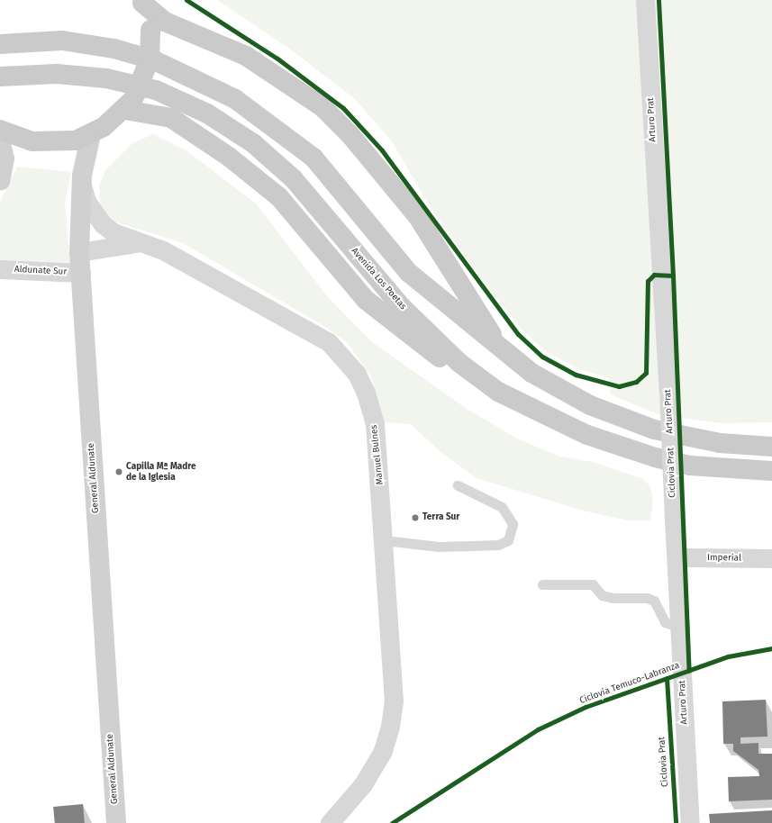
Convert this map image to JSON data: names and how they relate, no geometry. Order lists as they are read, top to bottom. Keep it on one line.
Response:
{"streets":{"main road":["Avenida Los Poetas","General Aldunate"],"street":["Arturo Prat","Aldunate Sur","Manuel Bulnes","Imperial"],"cycle path":["Ciclovia Prat","Ciclovía Temuco-Labranza"]},"crossings":[["Arturo Prat","Imperial"],["Aldunate Sur","General Aldunate"],["Manuel Bulnes","General Aldunate"]],"places":["Capilla Mª Madre de la Iglesia","Terra Sur"]}
